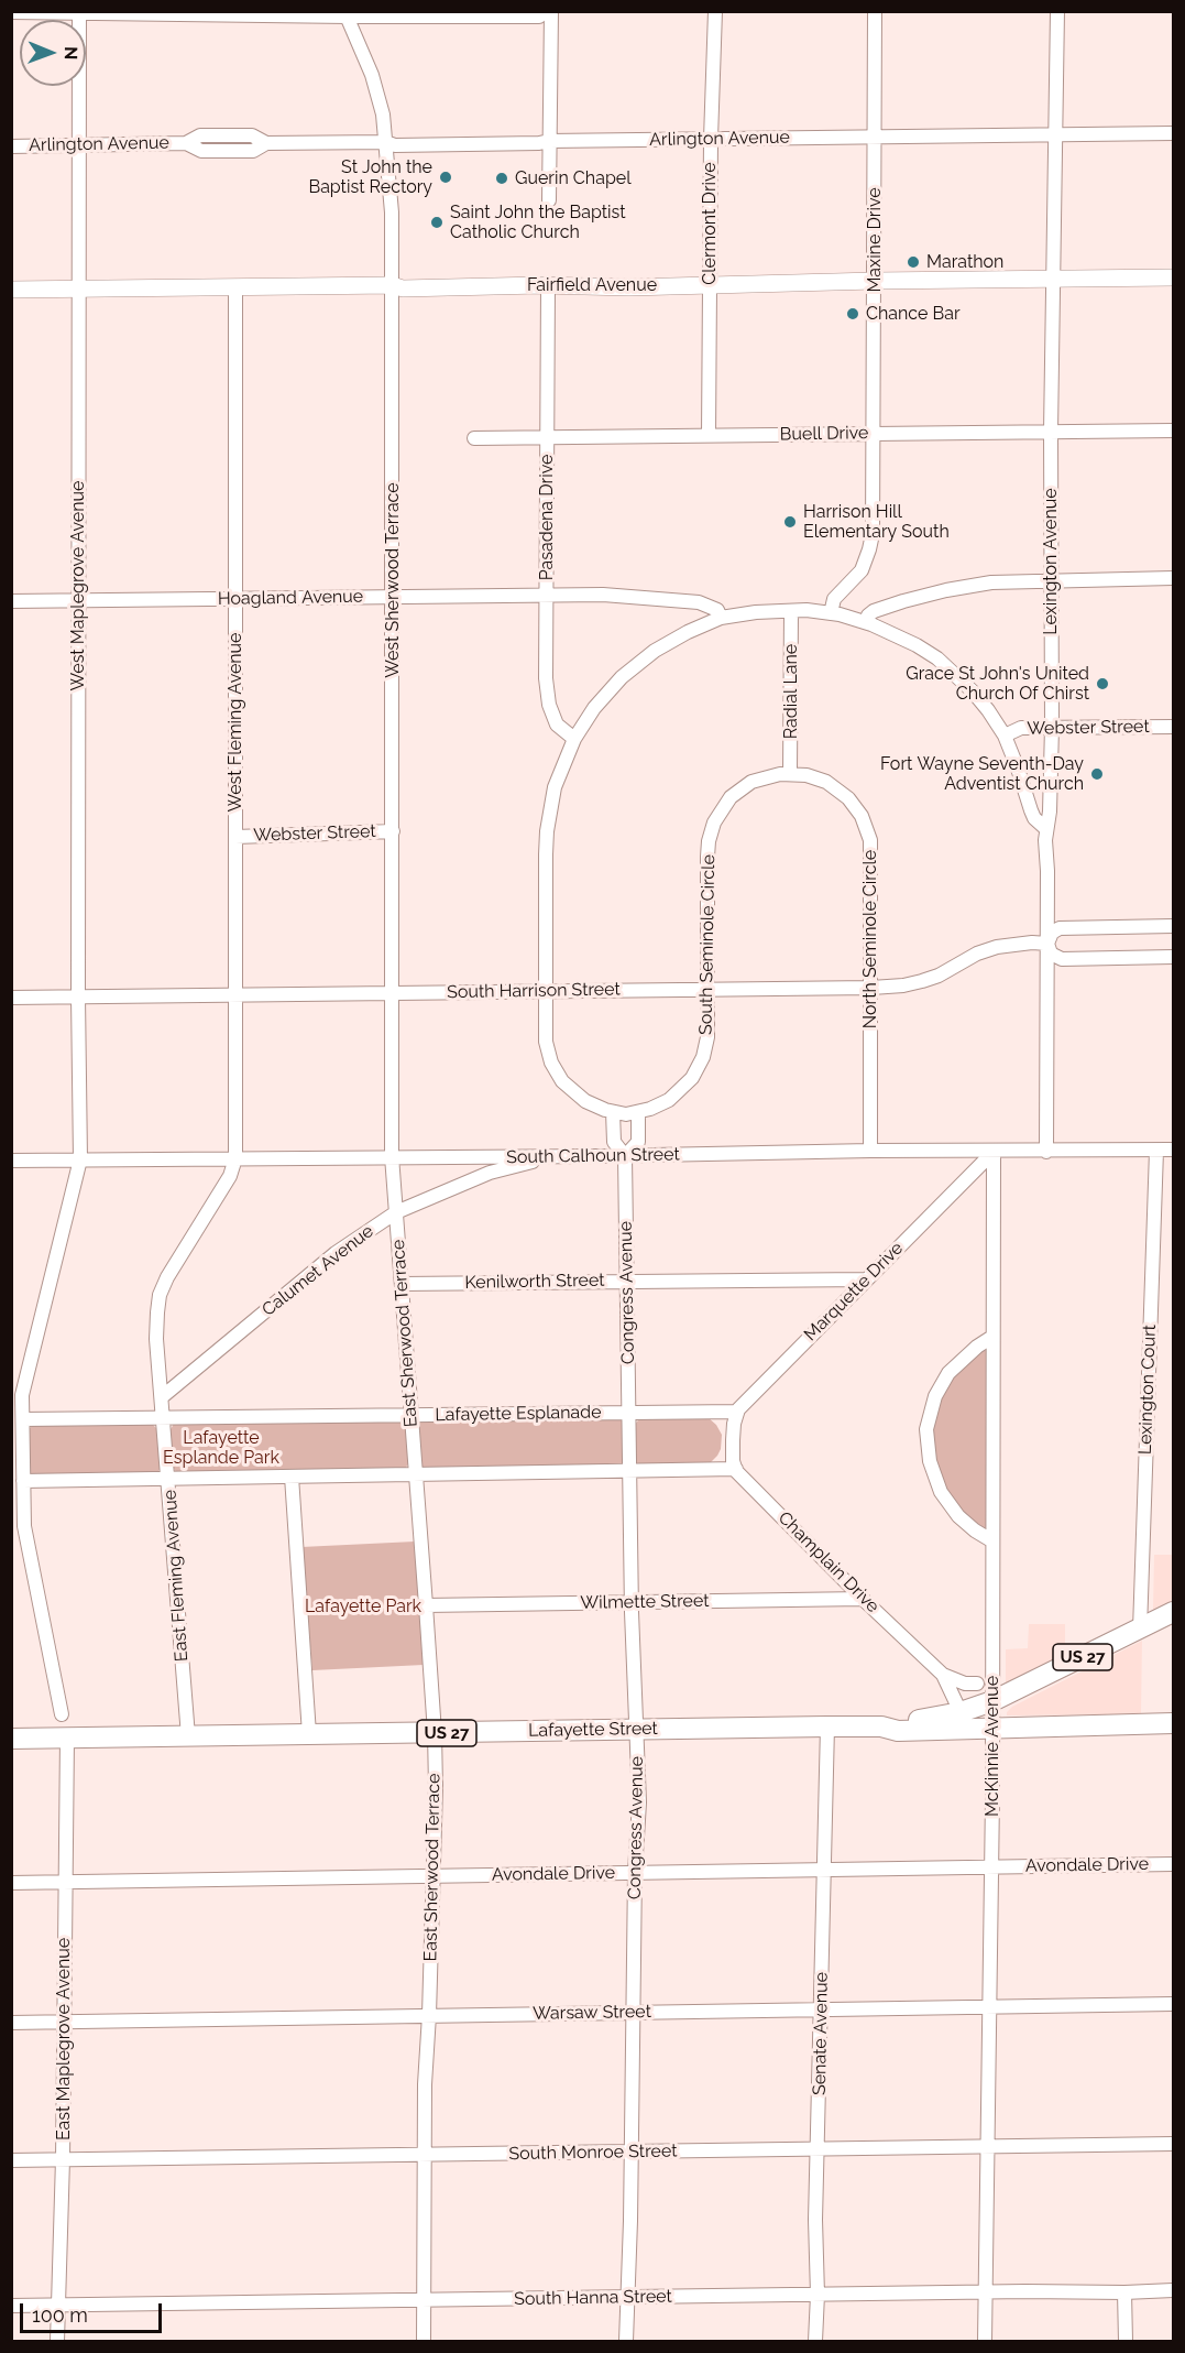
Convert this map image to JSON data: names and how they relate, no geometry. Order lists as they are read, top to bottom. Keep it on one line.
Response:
{"streets":{"highway":["US 27","Lafayette Street"],"main road":["Fairfield Avenue"],"street":["Arlington Avenue","Clermont Drive","Maxine Drive","Buell Drive","Pasadena Drive","Lexington Avenue","West Sherwood Terrace","West Maplegrove Avenue","Hoagland Avenue","Radial Lane","West Fleming Avenue","Webster Street","North Seminole Circle","South Seminole Circle","South Harrison Street","South Calhoun Street","Calumet Avenue","Kenilworth Street","Marquette Drive","Congress Avenue","East Sherwood Terrace","Lexington Court","Lafayette Esplanade","Champlain Drive","East Fleming Avenue","Wilmette Street","McKinnie Avenue","Avondale Drive","Warsaw Street","Senate Avenue","East Maplegrove Avenue","South Monroe Street","South Hanna Street"]},"crossings":[["Arlington Avenue","Clermont Drive"],["Arlington Avenue","Maxine Drive"],["Arlington Avenue","Lexington Avenue"],["Arlington Avenue","West Sherwood Terrace"],["Arlington Avenue","West Maplegrove Avenue"],["Clermont Drive","Fairfield Avenue"],["Clermont Drive","Buell Drive"],["Maxine Drive","Fairfield Avenue"],["Maxine Drive","Buell Drive"],["Fairfield Avenue","Pasadena Drive"],["Fairfield Avenue","Lexington Avenue"],["Fairfield Avenue","West Sherwood Terrace"],["Fairfield Avenue","West Maplegrove Avenue"],["Fairfield Avenue","West Fleming Avenue"],["Buell Drive","Pasadena Drive"],["Buell Drive","Lexington Avenue"],["Pasadena Drive","Hoagland Avenue"],["Lexington Avenue","Webster Street"],["Lexington Avenue","South Harrison Street"],["Lexington Avenue","South Calhoun Street"],["West Sherwood Terrace","Hoagland Avenue"],["West Sherwood Terrace","Webster Street"],["West Sherwood Terrace","South Harrison Street"],["West Sherwood Terrace","South Calhoun Street"],["West Sherwood Terrace","East Sherwood Terrace"],["West Maplegrove Avenue","Hoagland Avenue"],["West Maplegrove Avenue","South Harrison Street"],["West Maplegrove Avenue","South Calhoun Street"],["West Maplegrove Avenue","Lafayette Esplanade"],["Hoagland Avenue","West Fleming Avenue"],["Radial Lane","North Seminole Circle"],["Radial Lane","South Seminole Circle"],["West Fleming Avenue","Webster Street"],["West Fleming Avenue","South Harrison Street"],["West Fleming Avenue","South Calhoun Street"],["West Fleming Avenue","East Fleming Avenue"],["North Seminole Circle","South Seminole Circle"],["North Seminole Circle","South Harrison Street"],["North Seminole Circle","South Calhoun Street"],["South Seminole Circle","South Harrison Street"],["South Calhoun Street","Calumet Avenue"],["South Calhoun Street","Marquette Drive"],["South Calhoun Street","Congress Avenue"],["South Calhoun Street","East Sherwood Terrace"],["South Calhoun Street","Lexington Court"],["South Calhoun Street","East Fleming Avenue"],["South Calhoun Street","McKinnie Avenue"],["Calumet Avenue","East Sherwood Terrace"],["Calumet Avenue","East Fleming Avenue"],["Kenilworth Street","Marquette Drive"],["Kenilworth Street","Congress Avenue"],["Kenilworth Street","East Sherwood Terrace"],["Marquette Drive","Lafayette Esplanade"],["Marquette Drive","McKinnie Avenue"],["Congress Avenue","Lafayette Esplanade"],["Congress Avenue","Wilmette Street"],["Congress Avenue","Lafayette Street"],["Congress Avenue","Avondale Drive"],["Congress Avenue","Warsaw Street"],["Congress Avenue","South Monroe Street"],["Congress Avenue","South Hanna Street"],["East Sherwood Terrace","Lafayette Esplanade"],["East Sherwood Terrace","Wilmette Street"],["East Sherwood Terrace","Lafayette Street"],["East Sherwood Terrace","Avondale Drive"],["East Sherwood Terrace","Warsaw Street"],["East Sherwood Terrace","South Monroe Street"],["East Sherwood Terrace","South Hanna Street"],["Lexington Court","US 27"],["Lafayette Esplanade","East Fleming Avenue"],["Champlain Drive","Wilmette Street"],["Champlain Drive","US 27"],["East Fleming Avenue","Lafayette Street"],["US 27","Lafayette Street"],["US 27","McKinnie Avenue"],["Lafayette Street","McKinnie Avenue"],["Lafayette Street","Senate Avenue"],["Lafayette Street","East Maplegrove Avenue"],["McKinnie Avenue","Avondale Drive"],["McKinnie Avenue","Warsaw Street"],["McKinnie Avenue","South Monroe Street"],["McKinnie Avenue","South Hanna Street"],["Avondale Drive","Senate Avenue"],["Avondale Drive","East Maplegrove Avenue"],["Warsaw Street","Senate Avenue"],["Warsaw Street","East Maplegrove Avenue"],["Senate Avenue","South Monroe Street"],["Senate Avenue","South Hanna Street"],["East Maplegrove Avenue","South Monroe Street"],["East Maplegrove Avenue","South Hanna Street"]],"parks":["Lafayette Esplande Park","Lafayette Park"],"places":["St John the Baptist Rectory","Guerin Chapel","Saint John the Baptist Catholic Church","Marathon","Chance Bar","Harrison Hill Elementary South","Grace St John's United Church Of Chirst","Fort Wayne Seventh-Day Adventist Church"],"scale_bar":"100 m","north":"right"}
